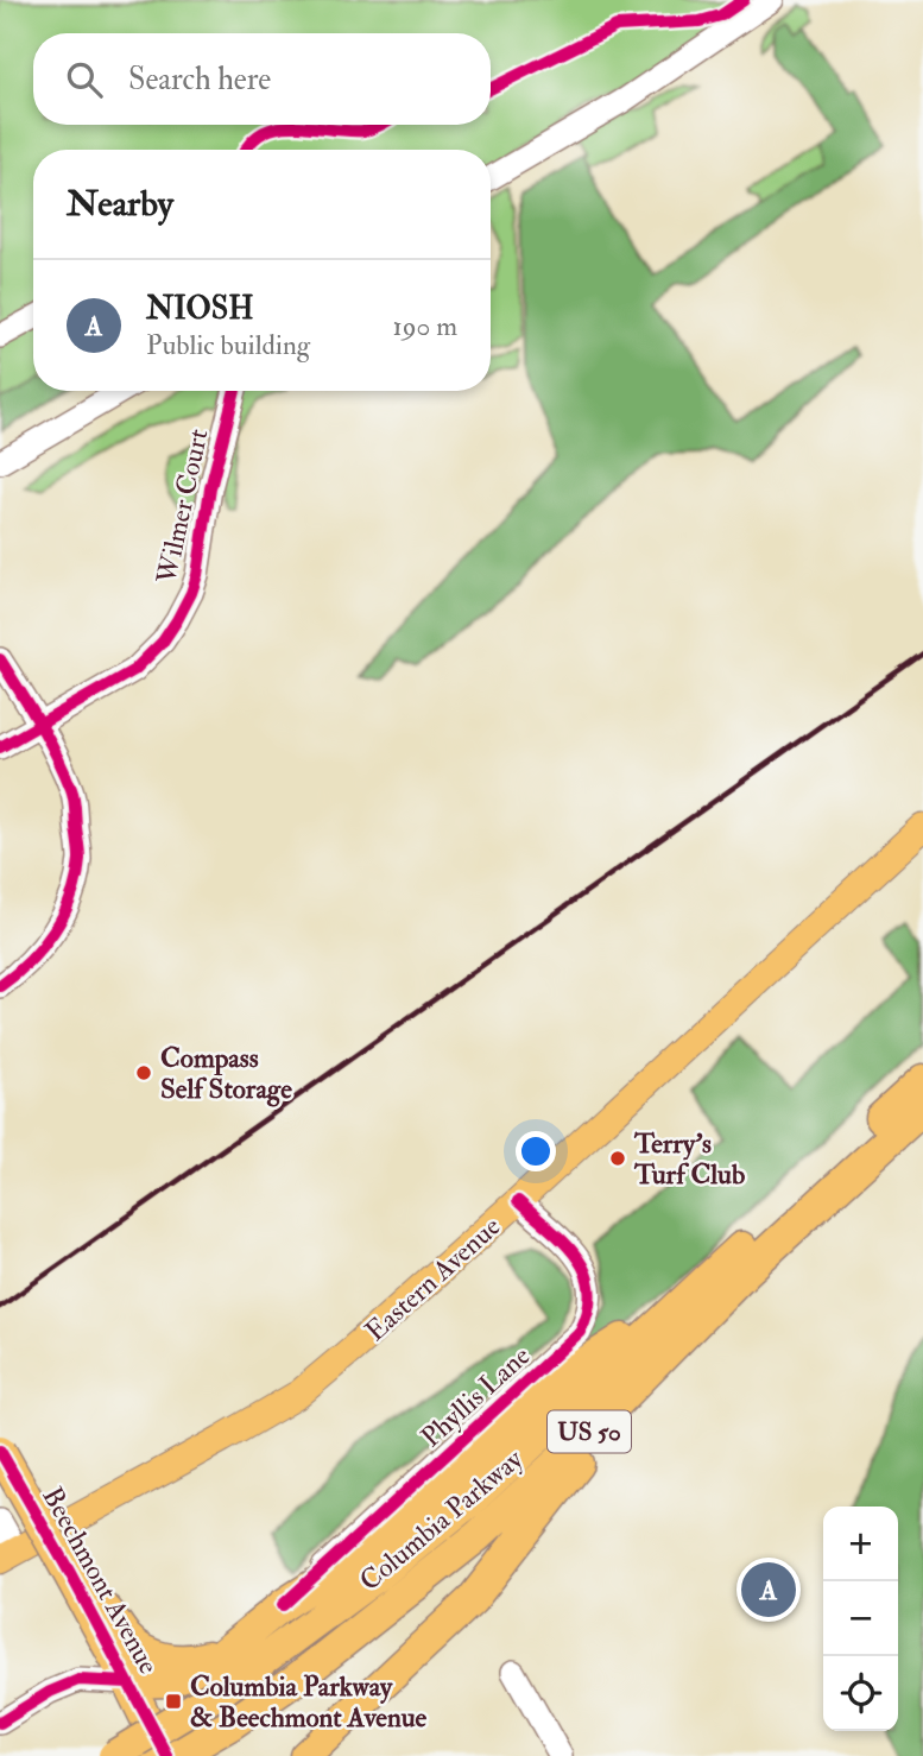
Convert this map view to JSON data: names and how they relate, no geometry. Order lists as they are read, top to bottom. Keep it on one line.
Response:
{"streets":{"highway":["US 50","Columbia Parkway","Beechmont Avenue"],"main road":["Eastern Avenue"],"street":["Wilmer Court","Phyllis Lane"]},"crossings":[["Eastern Avenue","Phyllis Lane"],["Columbia Parkway","Beechmont Avenue"]],"places":{"other":["Compass Self Storage","Terry's Turf Club"],"transit":["Columbia Parkway & Beechmont Avenue"]},"page":{"search":"Search here","heading":"Nearby","list":[{"mark":"A","name":"NIOSH","note":"Public building","value":"190 m"}],"map_buttons":["+","−"],"pins":"A"}}
